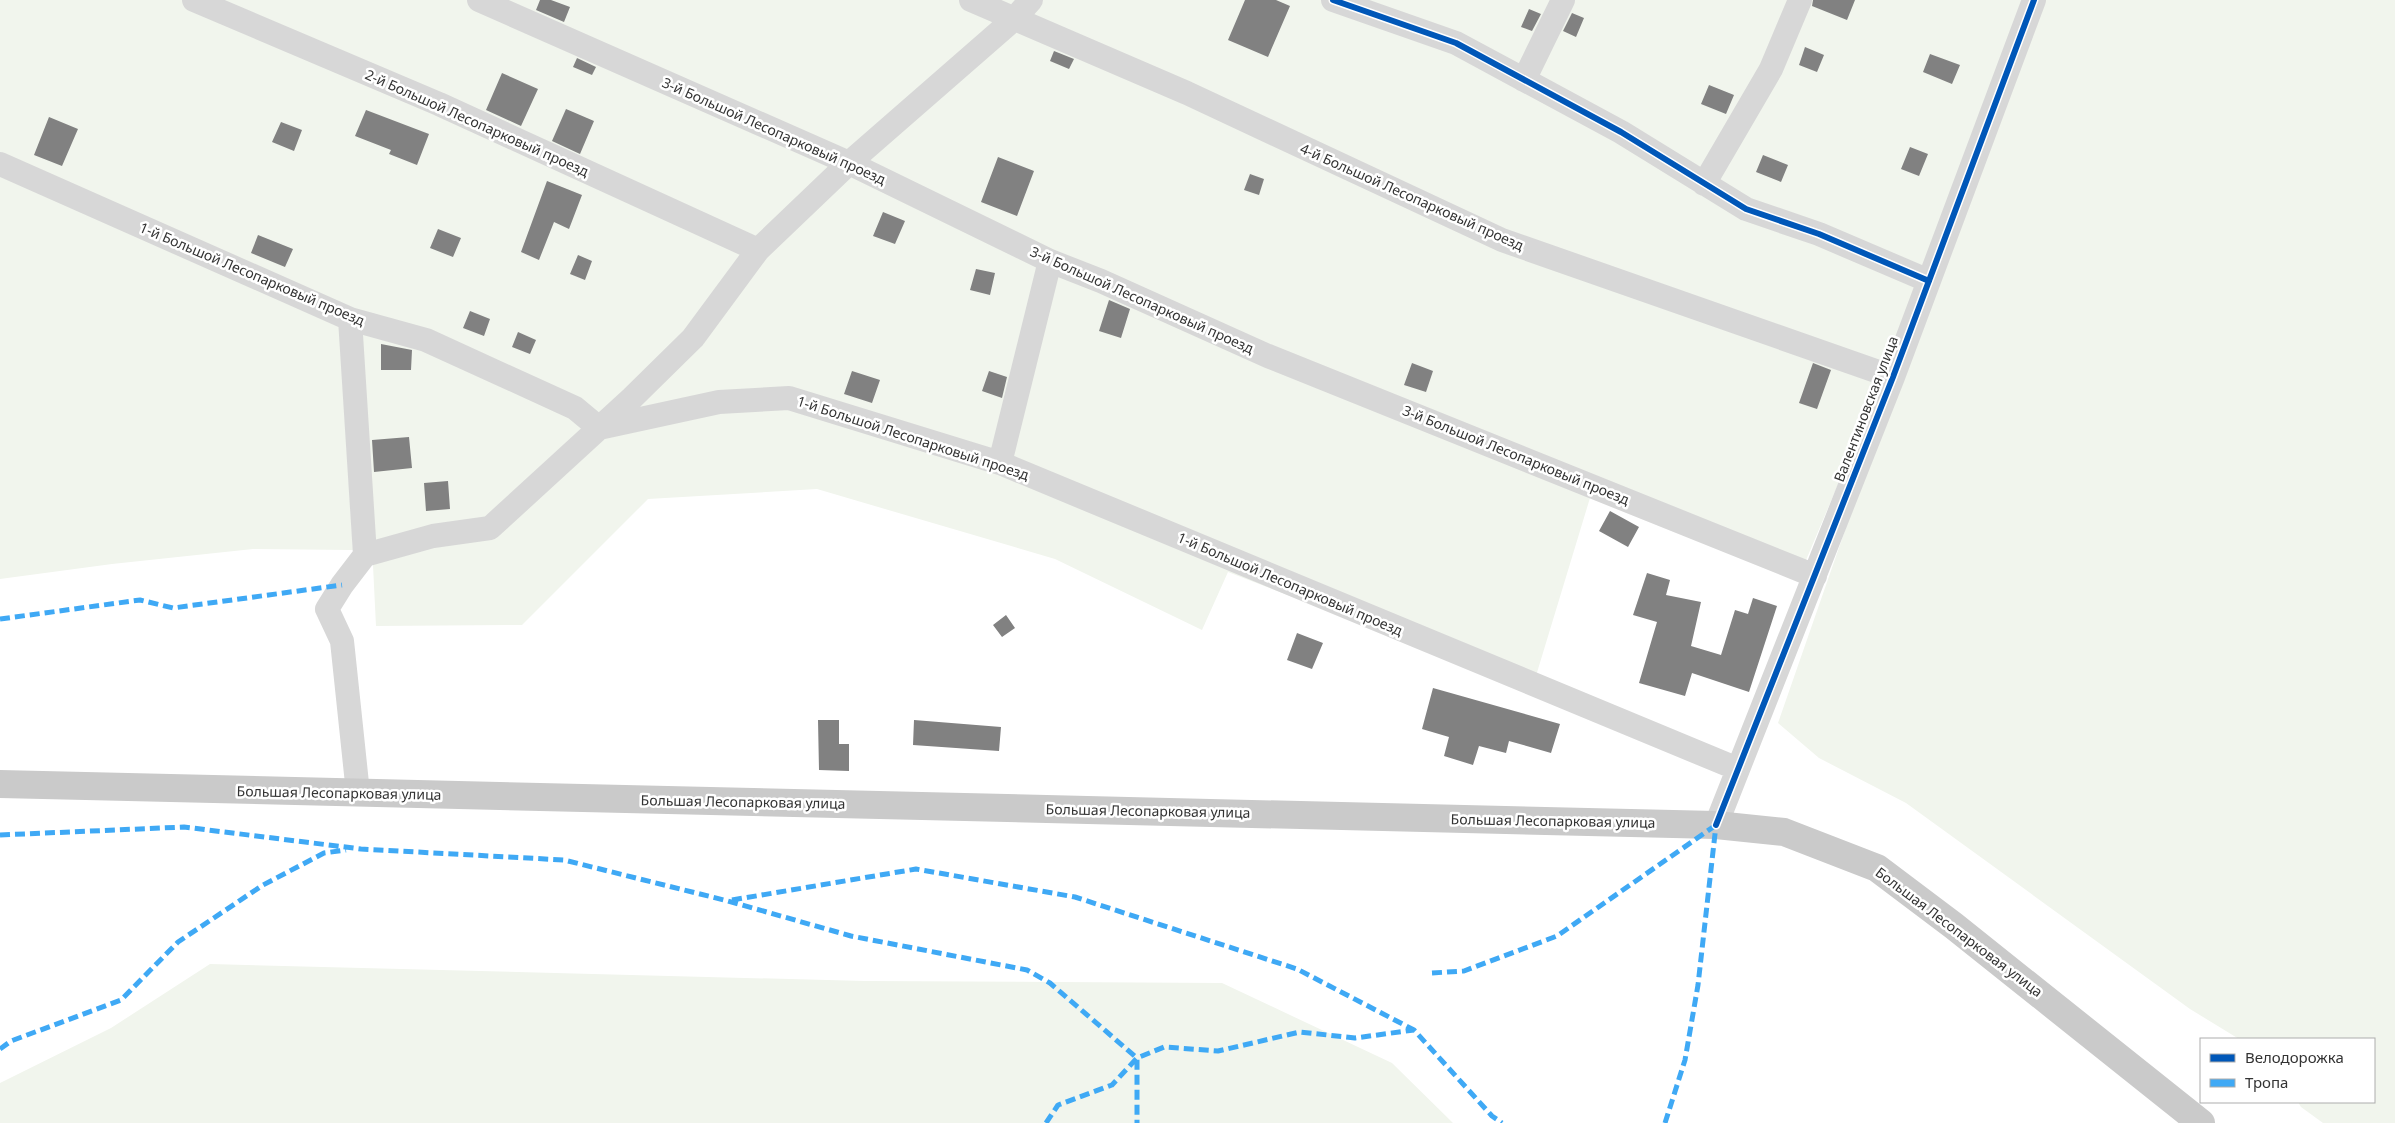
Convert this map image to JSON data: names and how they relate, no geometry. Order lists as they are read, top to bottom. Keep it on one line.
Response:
{"streets":{"main road":["Большая Лесопарковая улица"],"street":["2-й Большой Лесопарковый проезд","3-й Большой Лесопарковый проезд","4-й Большой Лесопарковый проезд","1-й Большой Лесопарковый проезд","Валентиновская улица"]},"crossings":[["3-й Большой Лесопарковый проезд","Валентиновская улица"],["4-й Большой Лесопарковый проезд","Валентиновская улица"],["1-й Большой Лесопарковый проезд","Валентиновская улица"],["Валентиновская улица","Большая Лесопарковая улица"]],"legend":["Велодорожка","Тропа"]}
